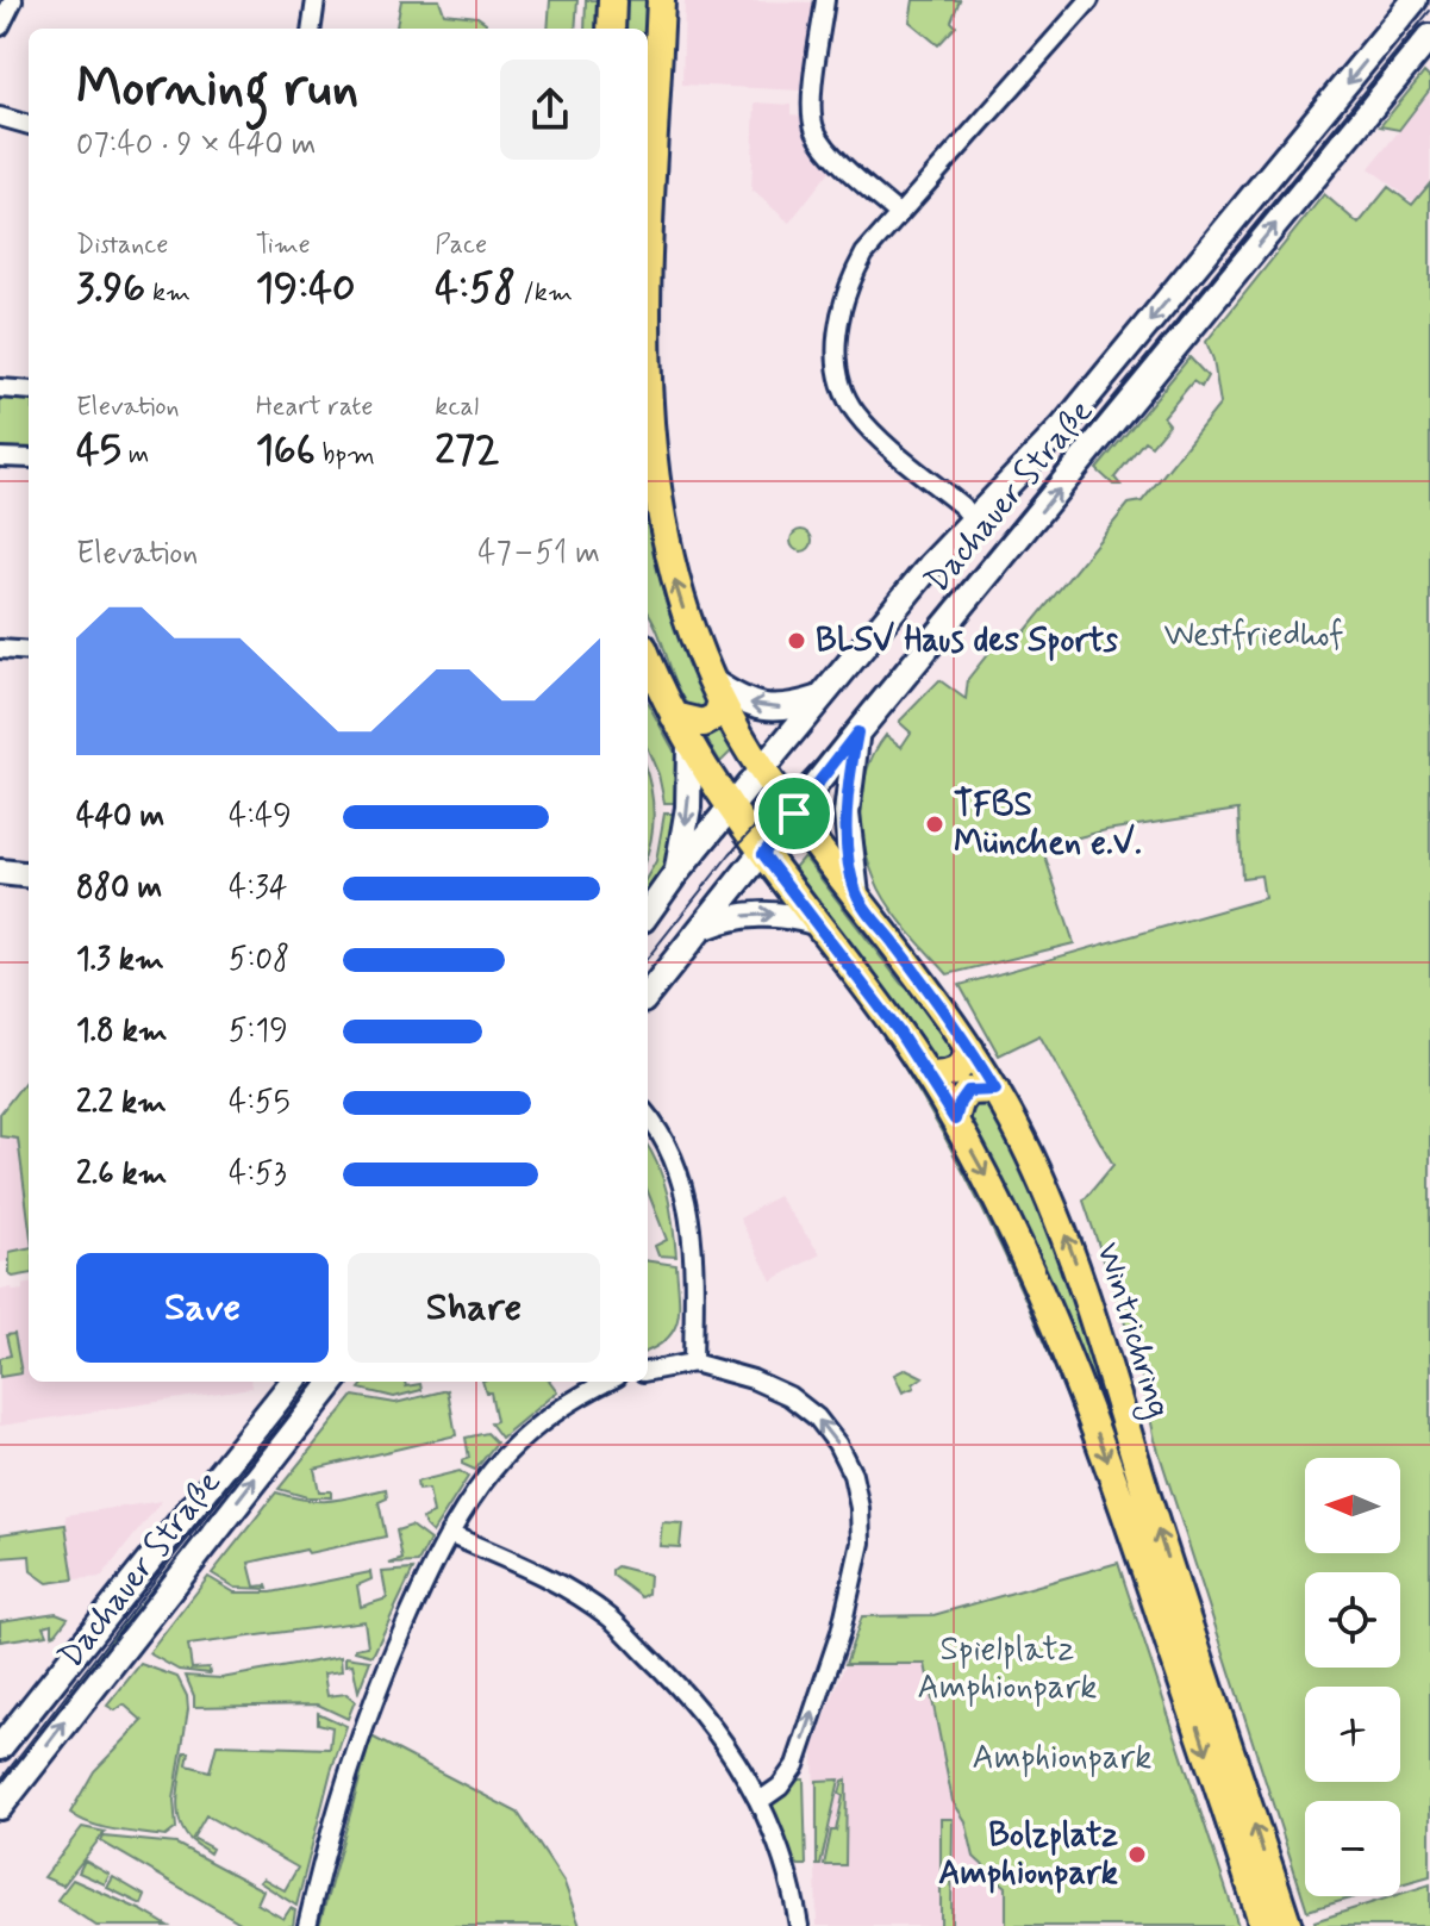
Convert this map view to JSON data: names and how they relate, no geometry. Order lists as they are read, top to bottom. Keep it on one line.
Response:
{"streets":{"main road":["Dachauer Straße","Wintrichring"]},"crossings":[["Dachauer Straße","Wintrichring"]],"parks":["Westfriedhof","Spielplatz Amphionpark","Amphionpark"],"places":["BLSV Haus des Sports","TFBS München e.V.","Bolzplatz Amphionpark"],"north":"left","page":{"heading":["Morning run","07:40 · 9 × 440 m"],"stats":[["Distance","3.96 km"],["Time","19:40"],["Pace","4:58 /km"],["Elevation","45 m"],["Heart rate","166 bpm"],["kcal","272"]],"chart":["Elevation","47–51 m"],"list":[{"name":"440 m","note":"4:49"},{"name":"880 m","note":"4:34"},{"name":"1.3 km","note":"5:08"},{"name":"1.8 km","note":"5:19"},{"name":"2.2 km","note":"4:55"},{"name":"2.6 km","note":"4:53"}],"buttons":["Save","Share"],"map_buttons":["+","−"]}}
